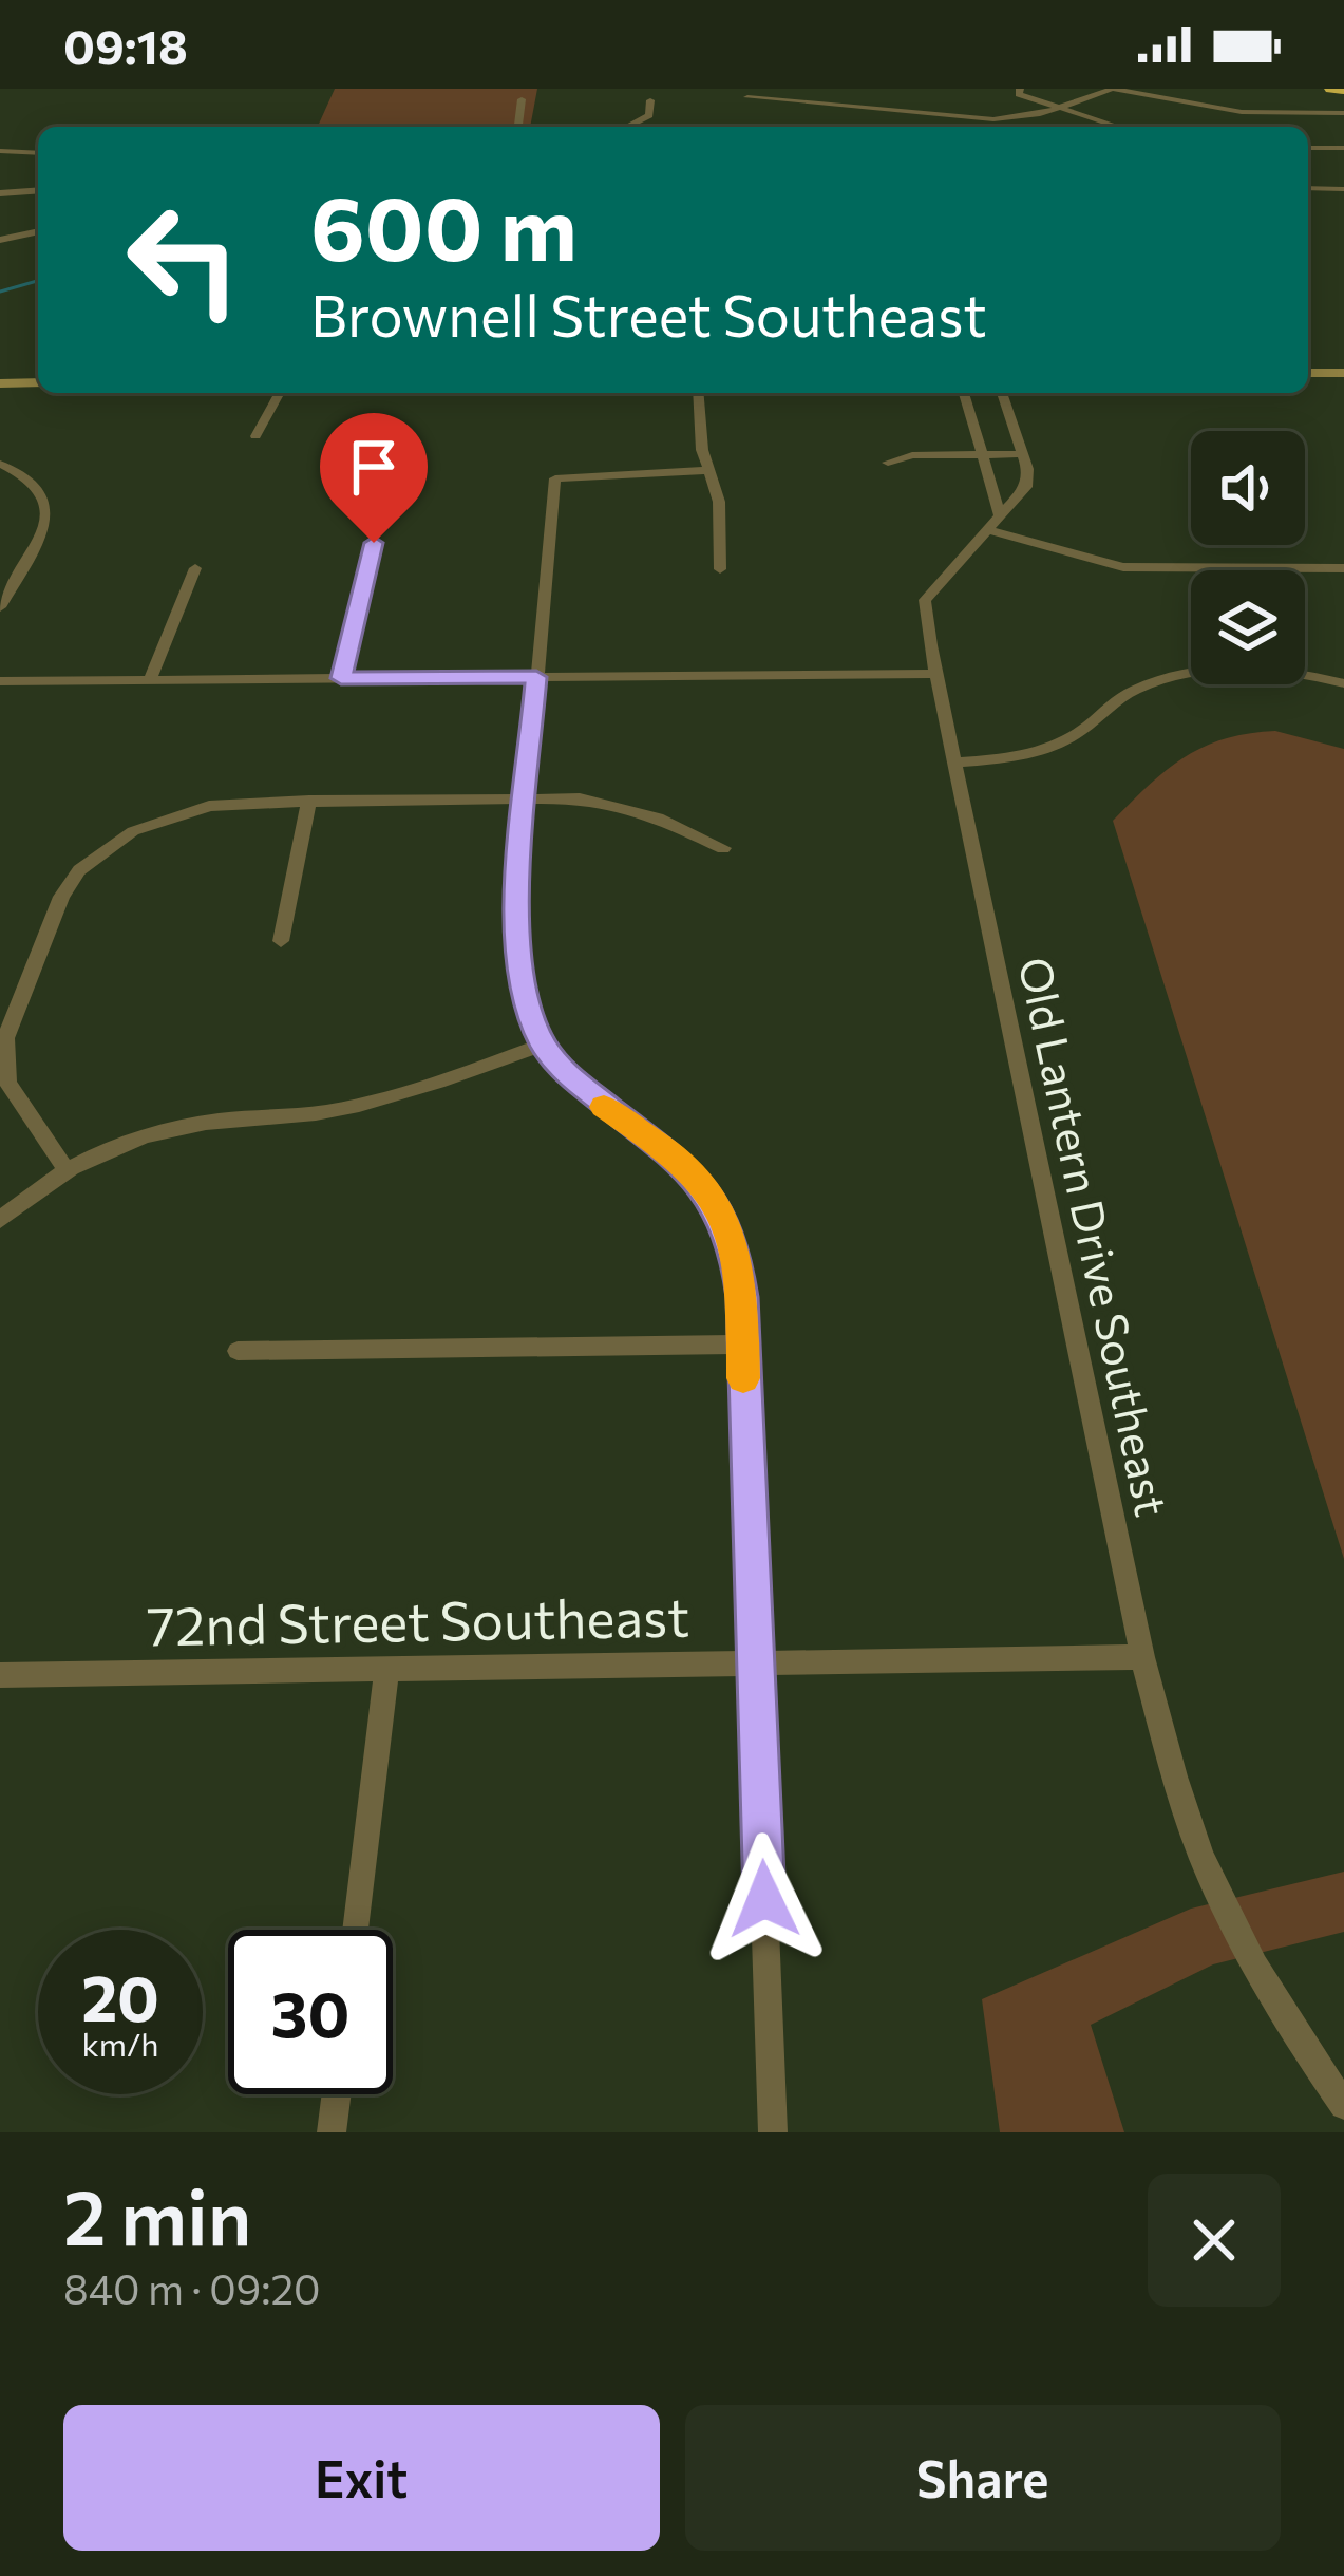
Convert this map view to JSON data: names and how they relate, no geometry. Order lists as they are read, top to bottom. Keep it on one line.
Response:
{"streets":{"street":["Old Lantern Drive Southeast","72nd Street Southeast"]},"crossings":[["Old Lantern Drive Southeast","72nd Street Southeast"]],"page":{"status":"09:18","turn":["600 m","Brownell Street Southeast"],"speed":"20 km/h","limit":"30","heading":["2 min","840 m · 09:20"],"buttons":["Exit","Share"]}}
